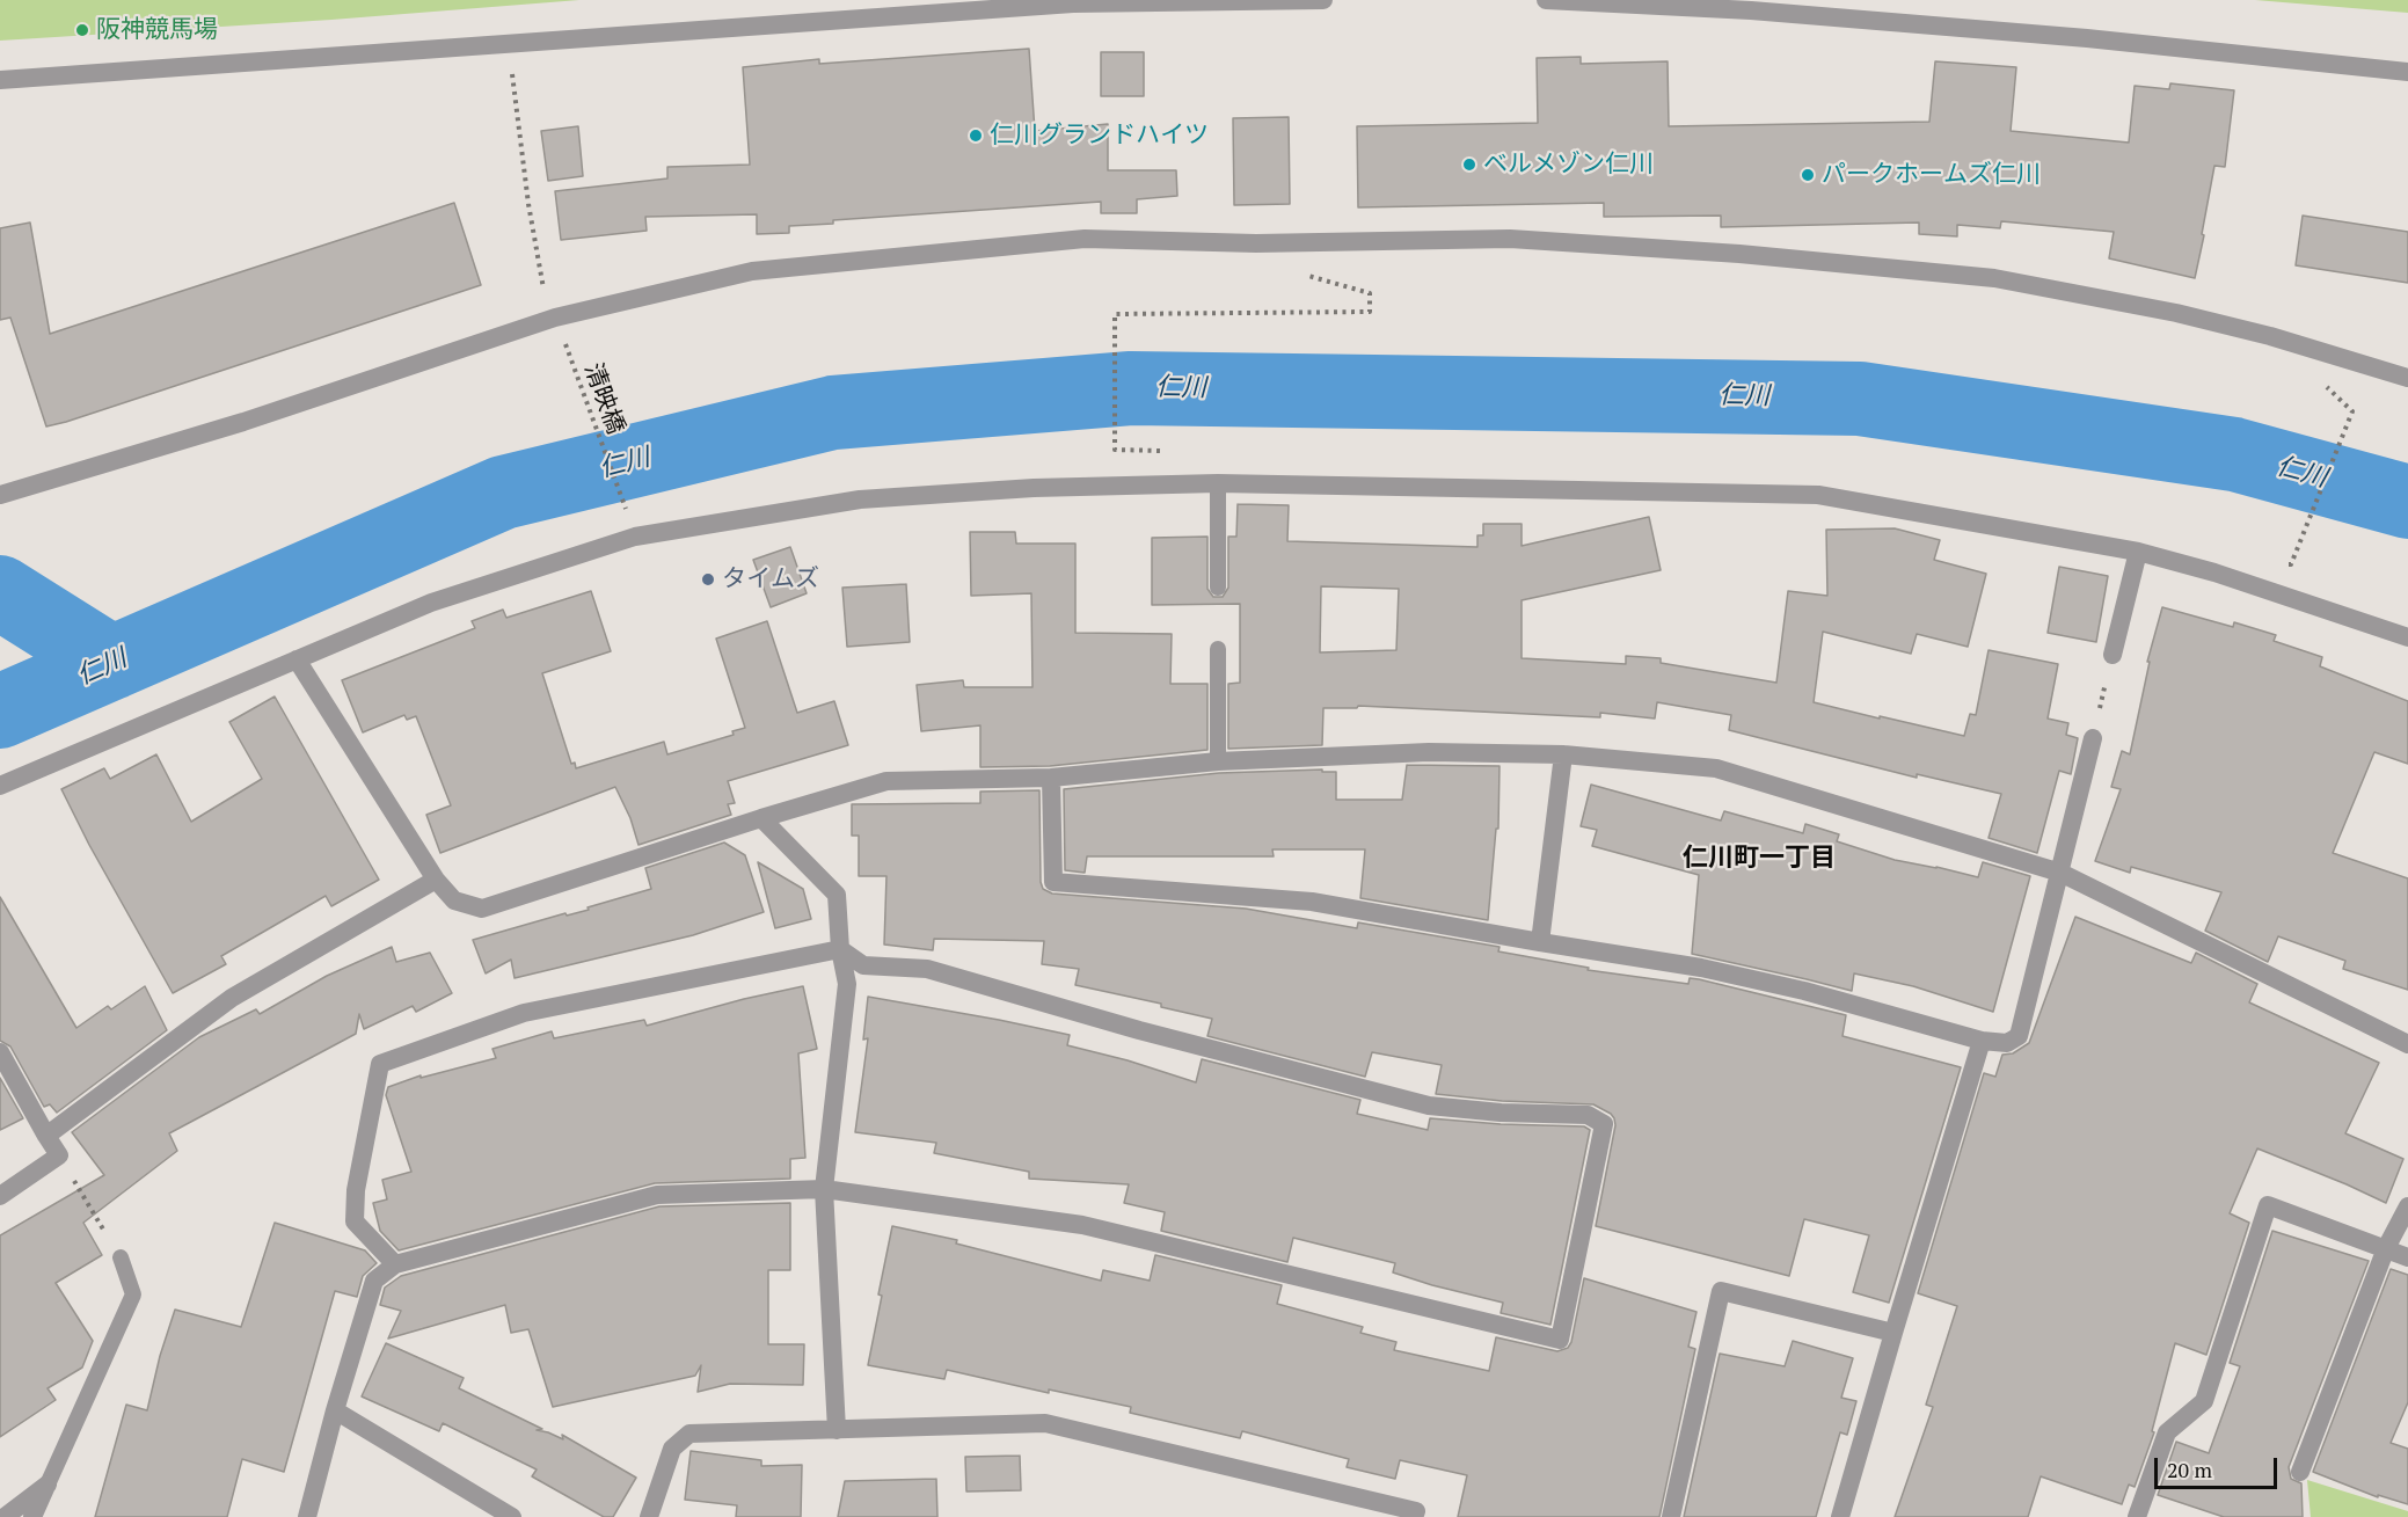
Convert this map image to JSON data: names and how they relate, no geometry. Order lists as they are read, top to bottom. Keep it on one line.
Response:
{"streets":{"path":["清映橋"]},"districts":["仁川町一丁目"],"water":["仁川"],"places":["阪神競馬場","仁川グランドハイツ","ベルメゾン仁川","パークホームズ仁川","タイムズ"],"scale_bar":"20 m"}
